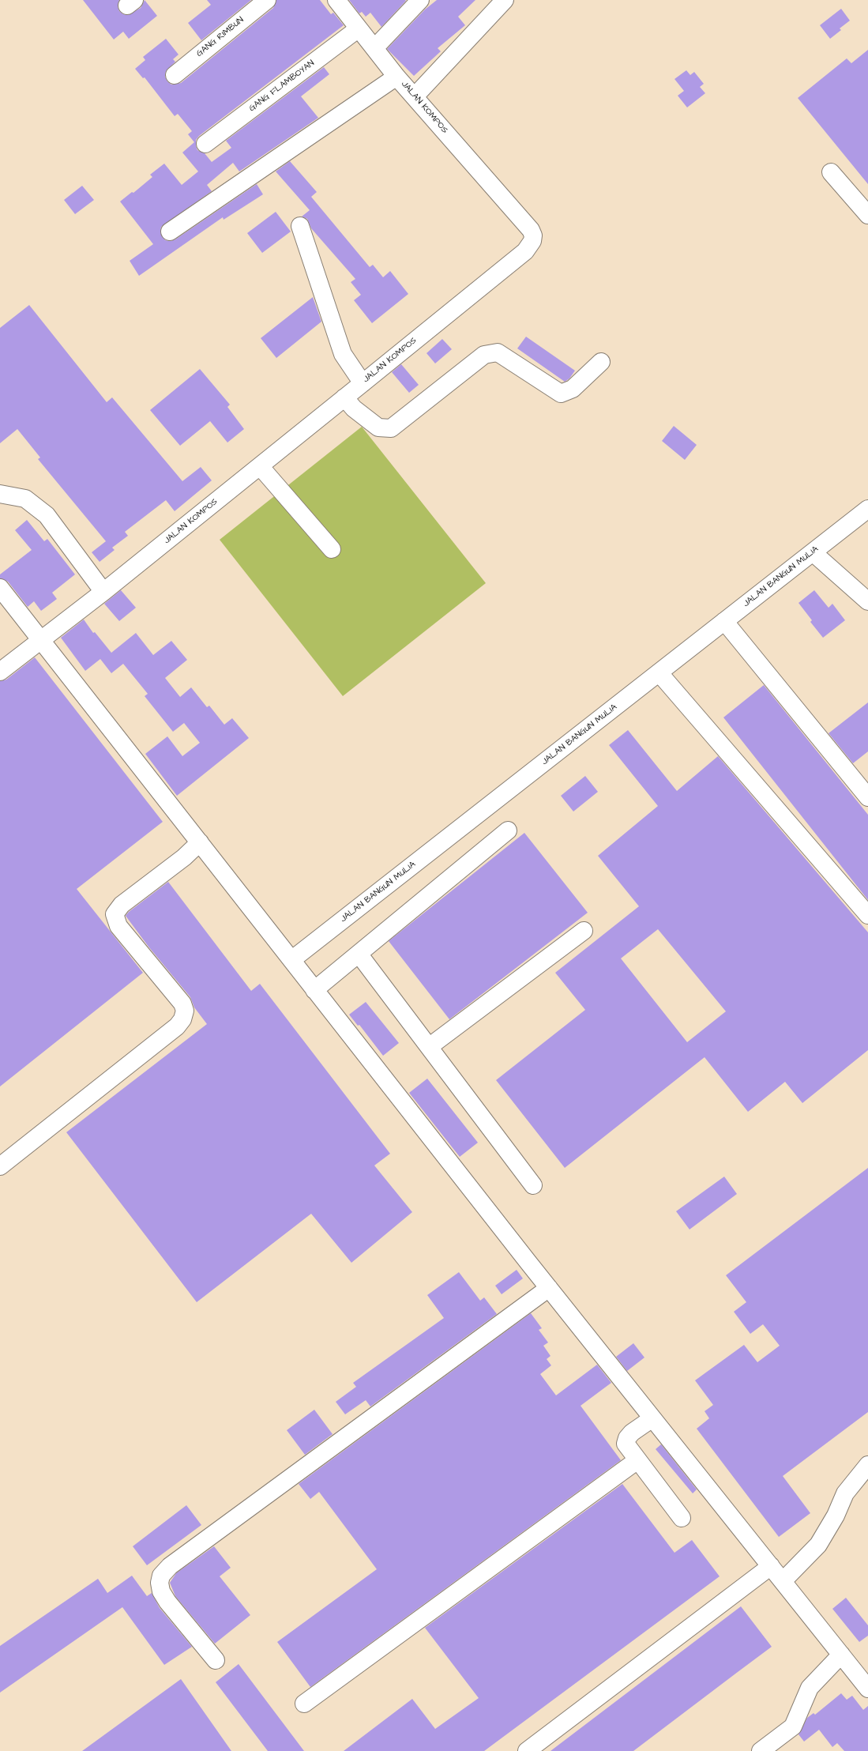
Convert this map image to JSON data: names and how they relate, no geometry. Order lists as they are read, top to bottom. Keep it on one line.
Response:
{"streets":{"street":["GANG RIMBUN","GANG FLAMBOYAN","JALAN KOMPOS","JALAN BANGUN MULIA"]},"crossings":[["GANG FLAMBOYAN","JALAN KOMPOS"]]}
